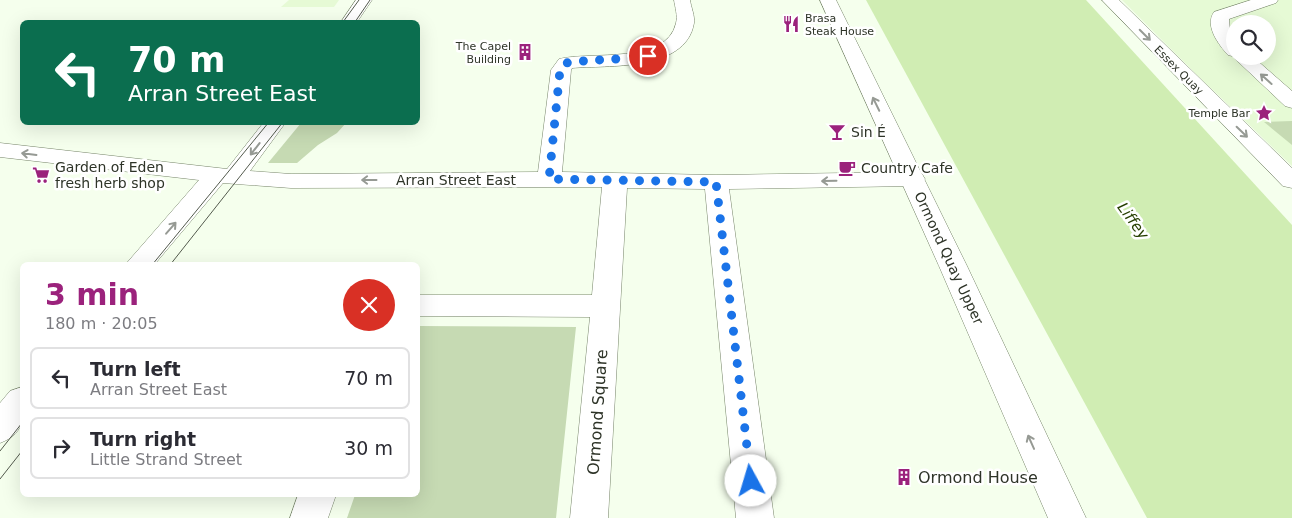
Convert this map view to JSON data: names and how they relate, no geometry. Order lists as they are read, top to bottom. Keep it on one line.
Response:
{"streets":{"street":["Essex Quay","Arran Street East","Ormond Quay Upper","Ormond Square"]},"crossings":[["Arran Street East","Ormond Quay Upper"],["Arran Street East","Ormond Square"]],"one_way":["Essex Quay","Arran Street East"],"water":["Liffey"],"places":{"restaurant":["Brasa Steak House"],"building":["The Capel Building","Ormond House"],"place":["Temple Bar"],"bar":["Sin É"],"cafe":["Country Cafe"],"supermarket":["Garden of Eden fresh herb shop"]},"page":{"turn":["70 m","Arran Street East"],"heading":["3 min","180 m · 20:05"],"list":[{"name":"Turn left","note":"Arran Street East","value":"70 m"},{"name":"Turn right","note":"Little Strand Street","value":"30 m"}]}}
